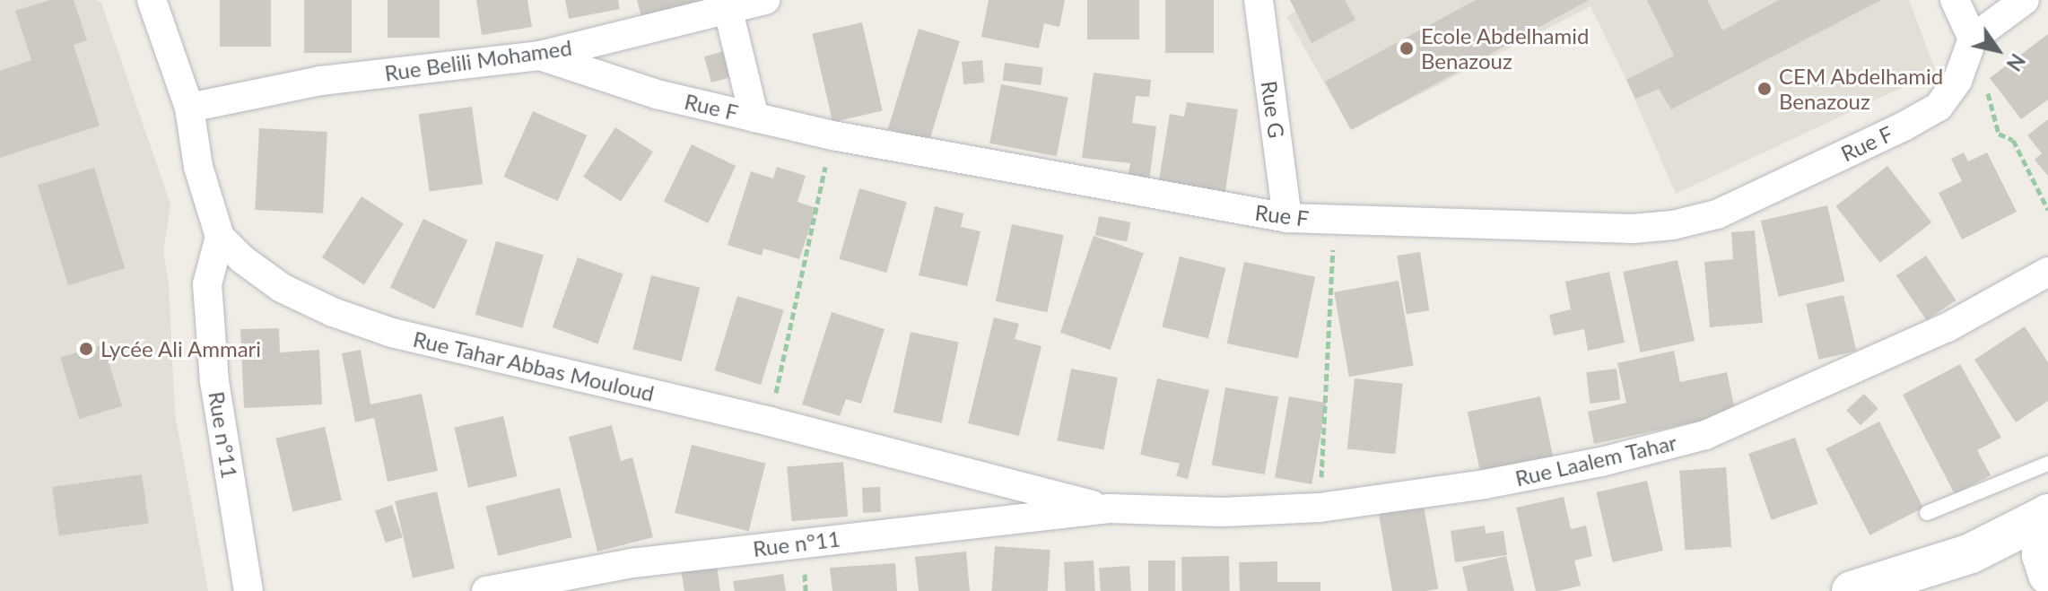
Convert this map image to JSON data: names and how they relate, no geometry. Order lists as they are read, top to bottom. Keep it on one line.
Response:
{"streets":{"street":["Rue Belili Mohamed","Rue F","Rue G","Rue Tahar Abbas Mouloud","Rue n°11","Rue Laalem Tahar"]},"crossings":[["Rue Belili Mohamed","Rue F"],["Rue Belili Mohamed","Rue Tahar Abbas Mouloud"],["Rue F","Rue G"],["Rue Tahar Abbas Mouloud","Rue n°11"],["Rue Tahar Abbas Mouloud","Rue Laalem Tahar"],["Rue n°11","Rue Laalem Tahar"]],"places":["Ecole Abdelhamid Benazouz","CEM Abdelhamid Benazouz","Lycée Ali Ammari"],"north":"bottom right"}
